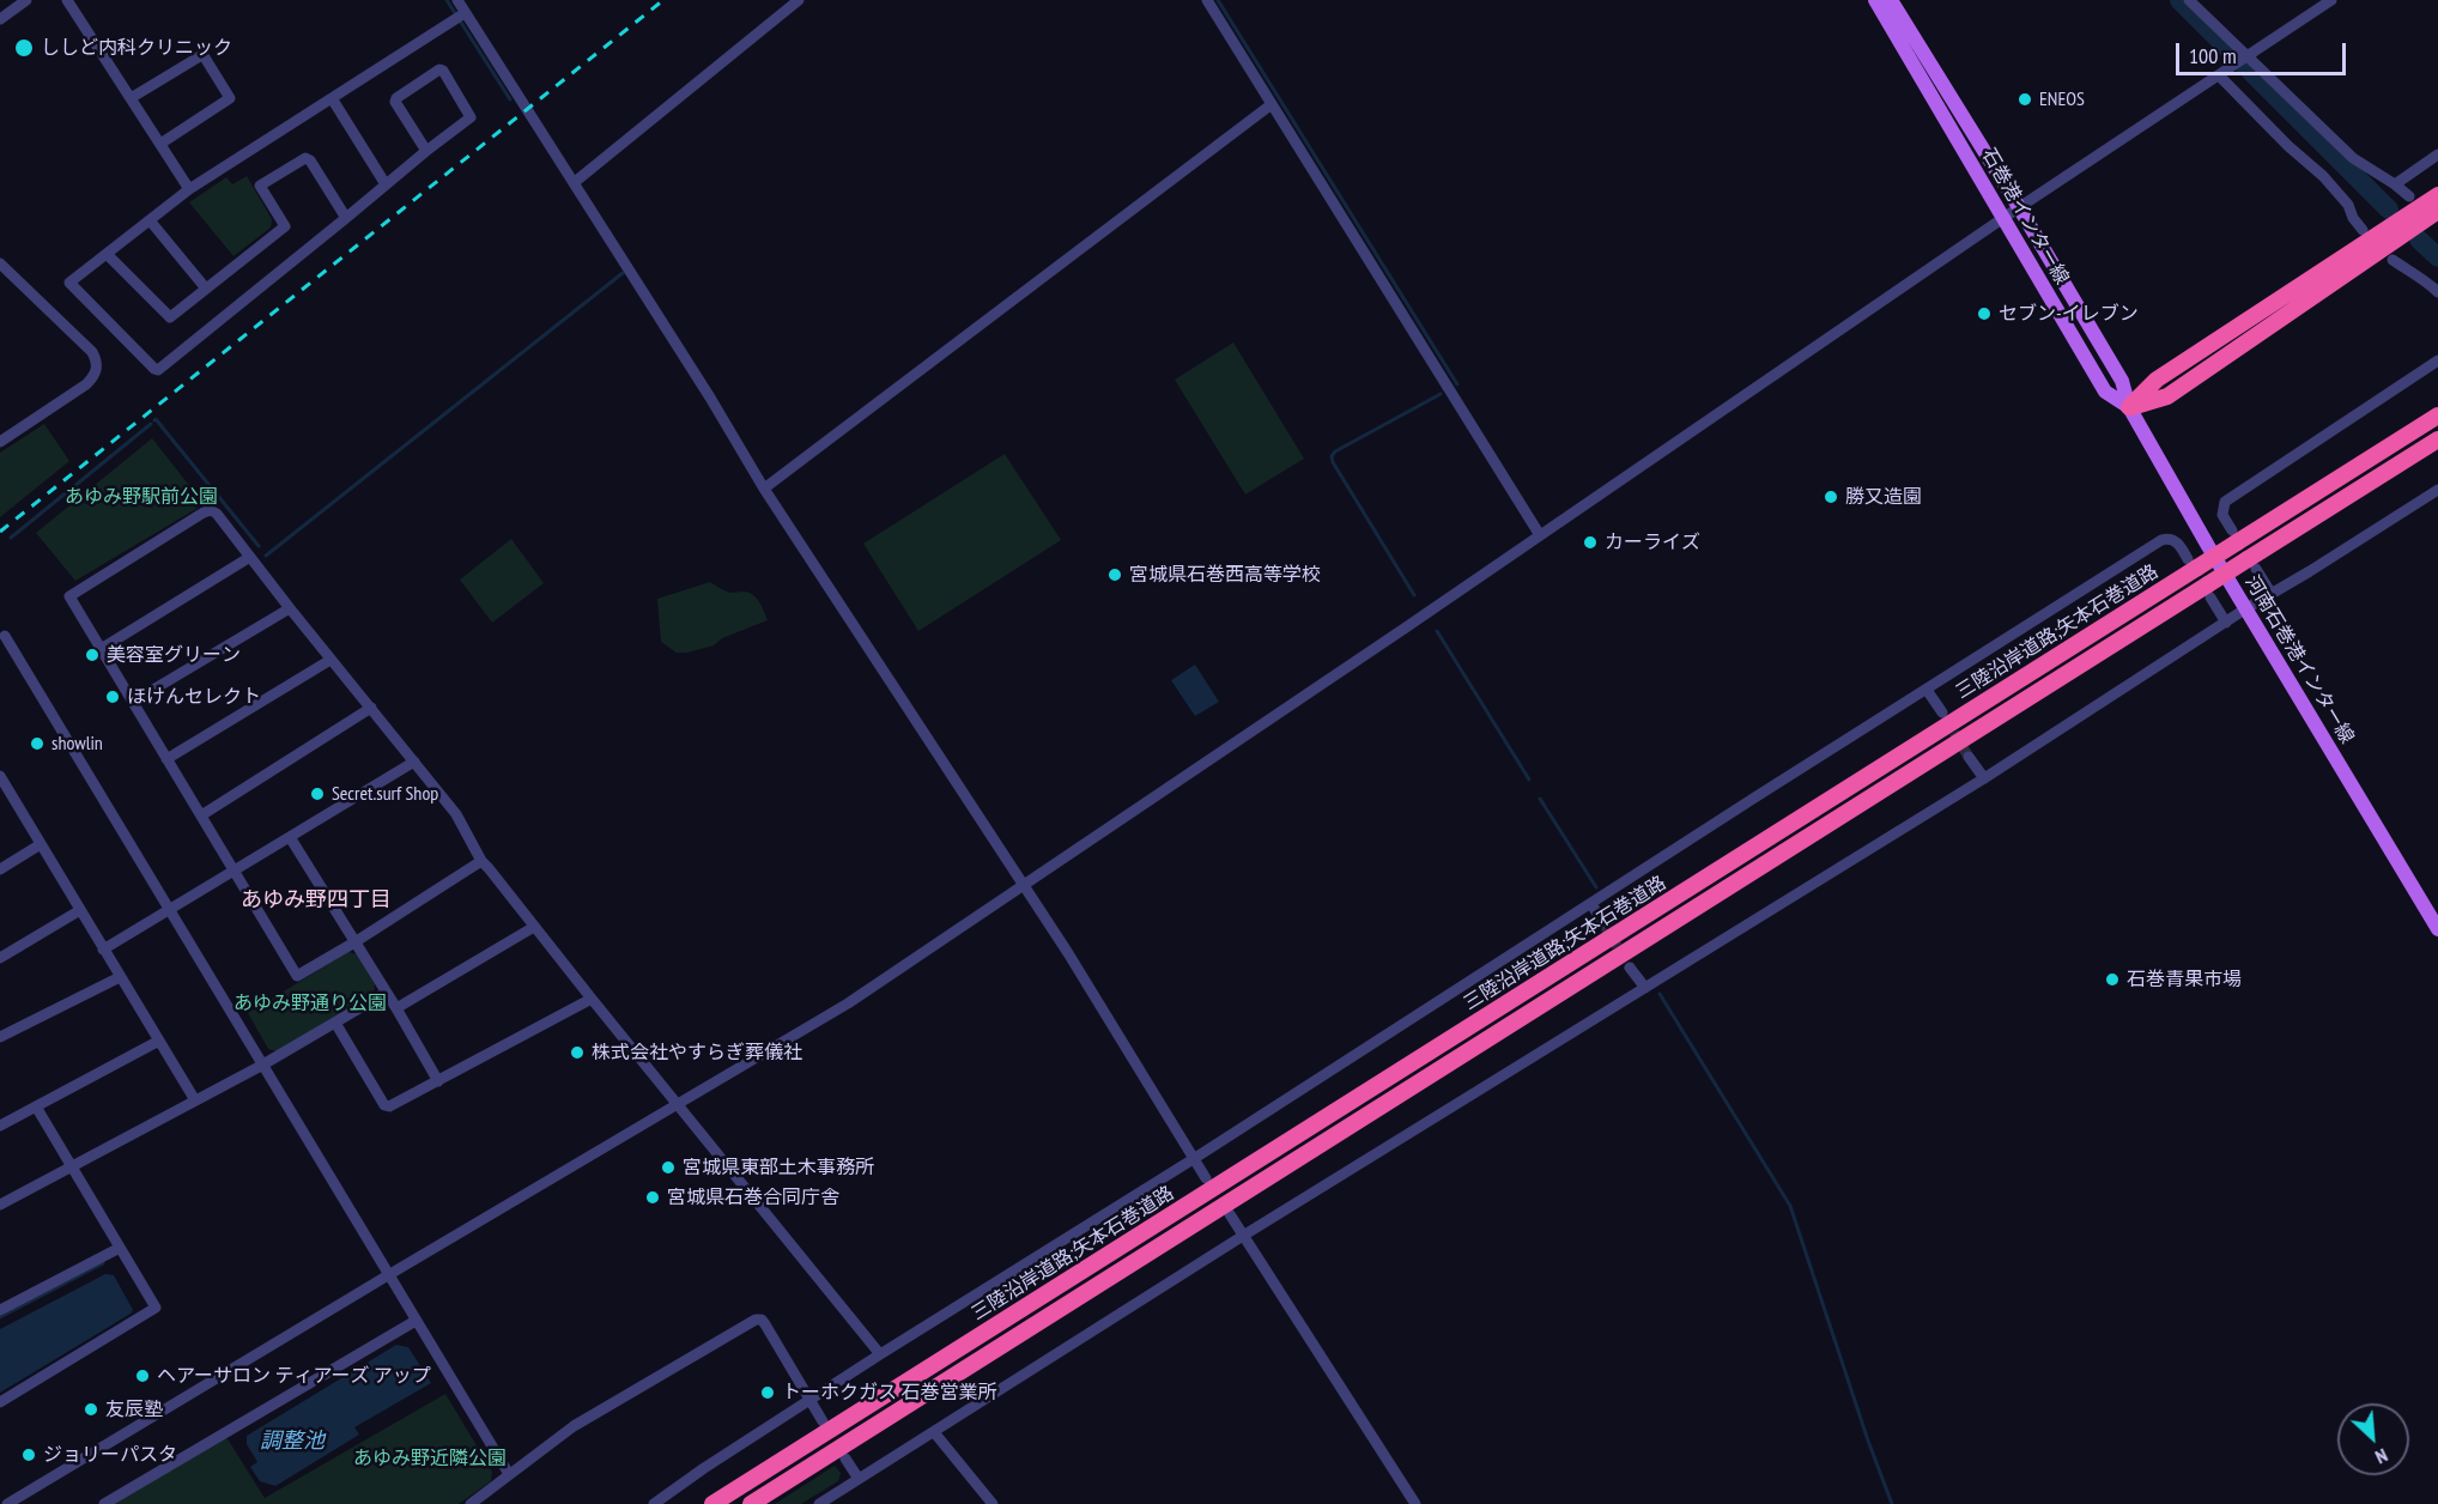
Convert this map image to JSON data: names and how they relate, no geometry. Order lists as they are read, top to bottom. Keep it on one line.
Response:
{"streets":{"highway":["三陸沿岸道路;矢本石巻道路"],"main road":["石巻港インター線","河南石巻港インター線"]},"crossings":[["石巻港インター線","河南石巻港インター線"]],"districts":["あゆみ野四丁目"],"water":["調整池"],"parks":["あゆみ野駅前公園","あゆみ野通り公園","あゆみ野近隣公園"],"places":["ししど内科クリニック","ENEOS","セブン-イレブン","勝又造園","カーライズ","宮城県石巻西高等学校","美容室グリーン","ほけんセレクト","showlin","Secret.surf Shop","石巻青果市場","株式会社やすらぎ葬儀社","宮城県東部土木事務所","宮城県石巻合同庁舎","ヘアーサロン ティアーズ アップ","トーホクガス 石巻営業所","友辰塾","ジョリーパスタ"],"scale_bar":"100 m","north":"bottom right"}
